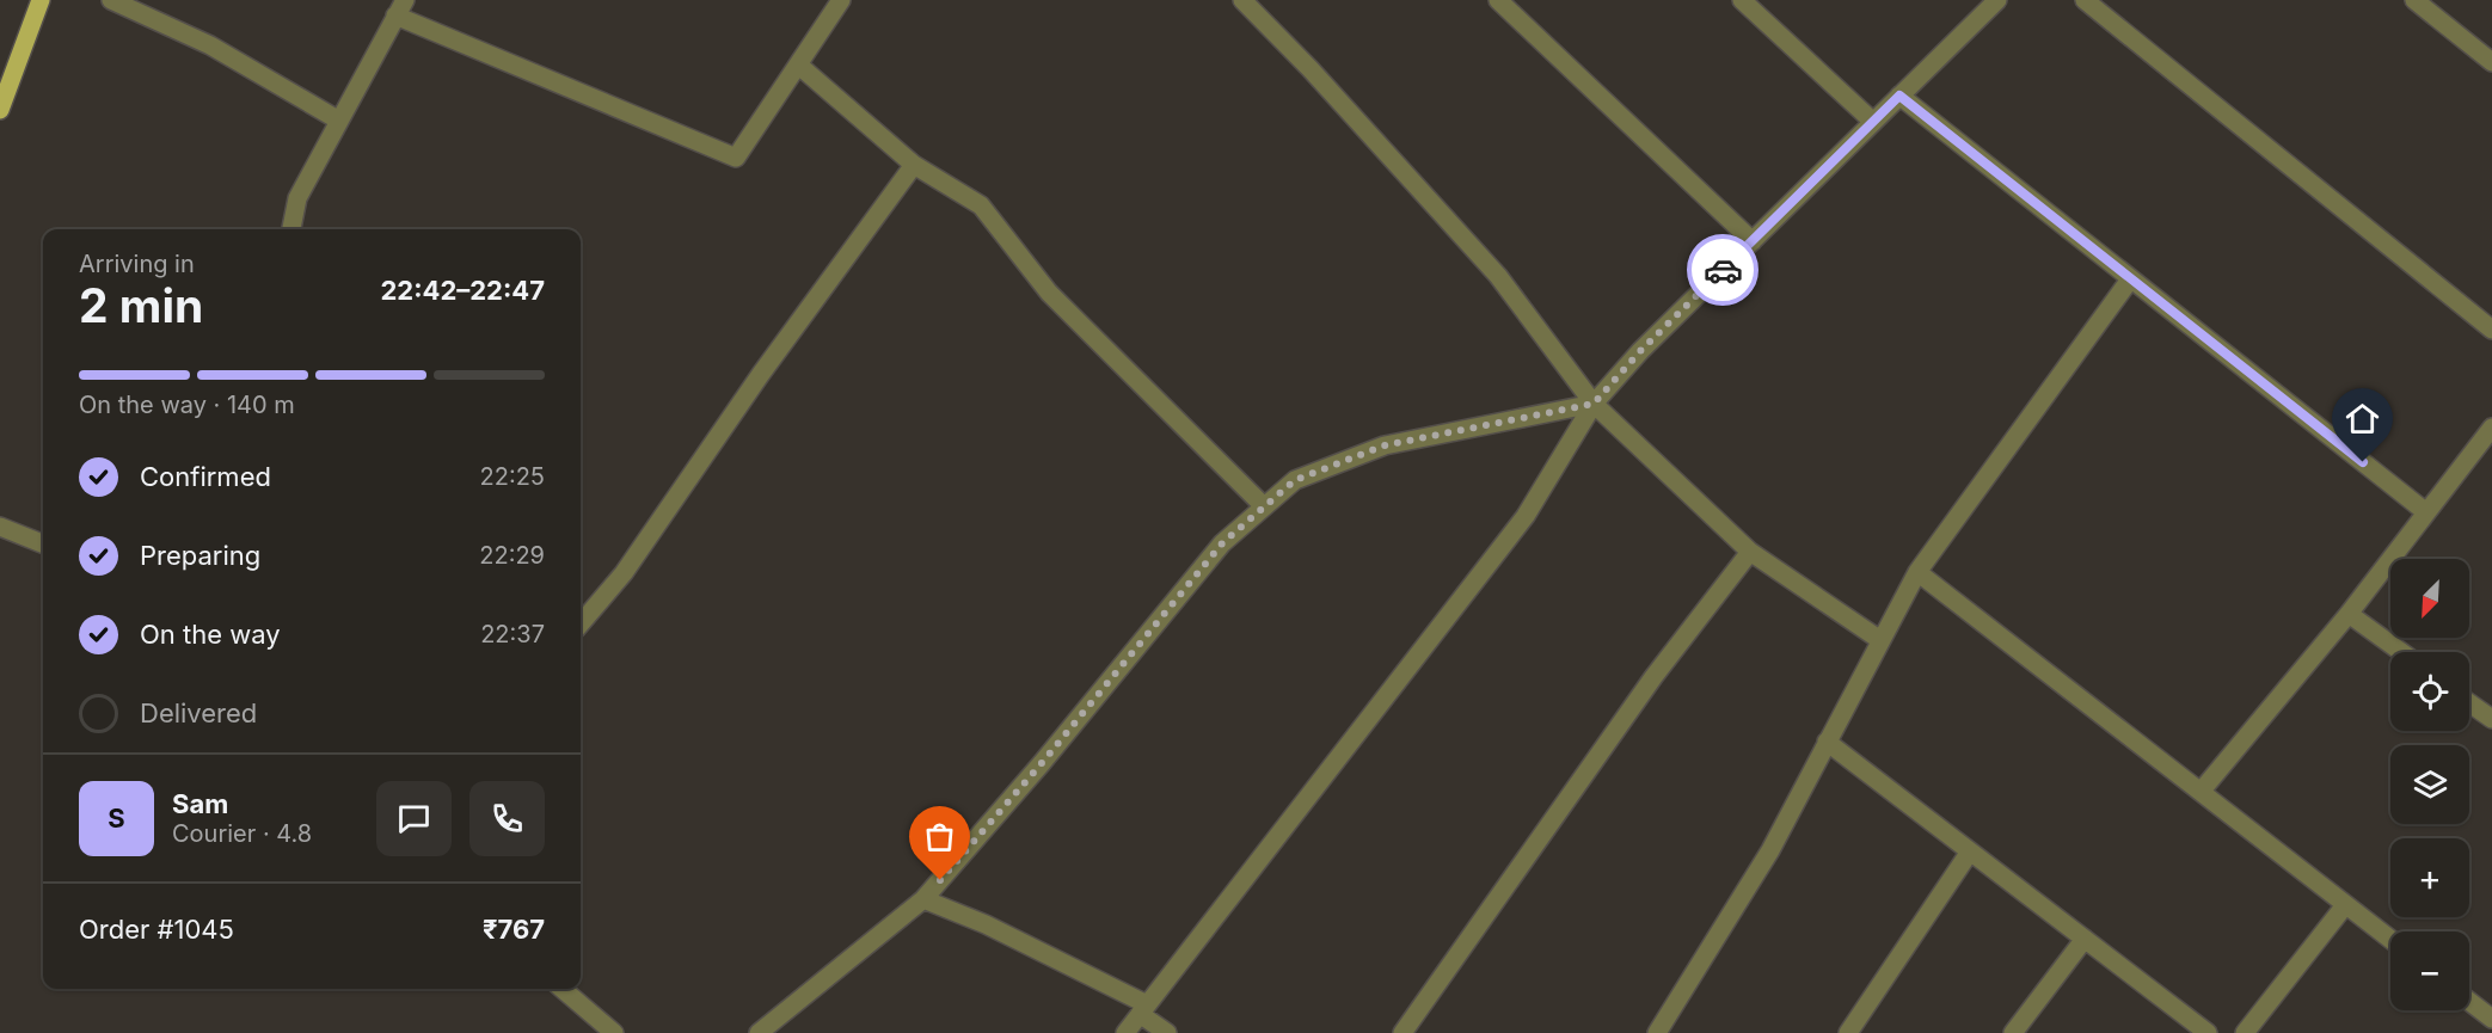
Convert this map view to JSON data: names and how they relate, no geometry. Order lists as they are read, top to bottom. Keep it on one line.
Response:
{"north":"bottom left","page":{"heading":["2 min","Arriving in","22:42–22:47"],"panel":["Sam","Courier · 4.8","Order #1045","₹767"],"bar":"On the way · 140 m","list":[["Confirmed","22:25"],["Preparing","22:29"],["On the way","22:37"],"Delivered"],"map_buttons":["+","−"],"round":"S"}}
